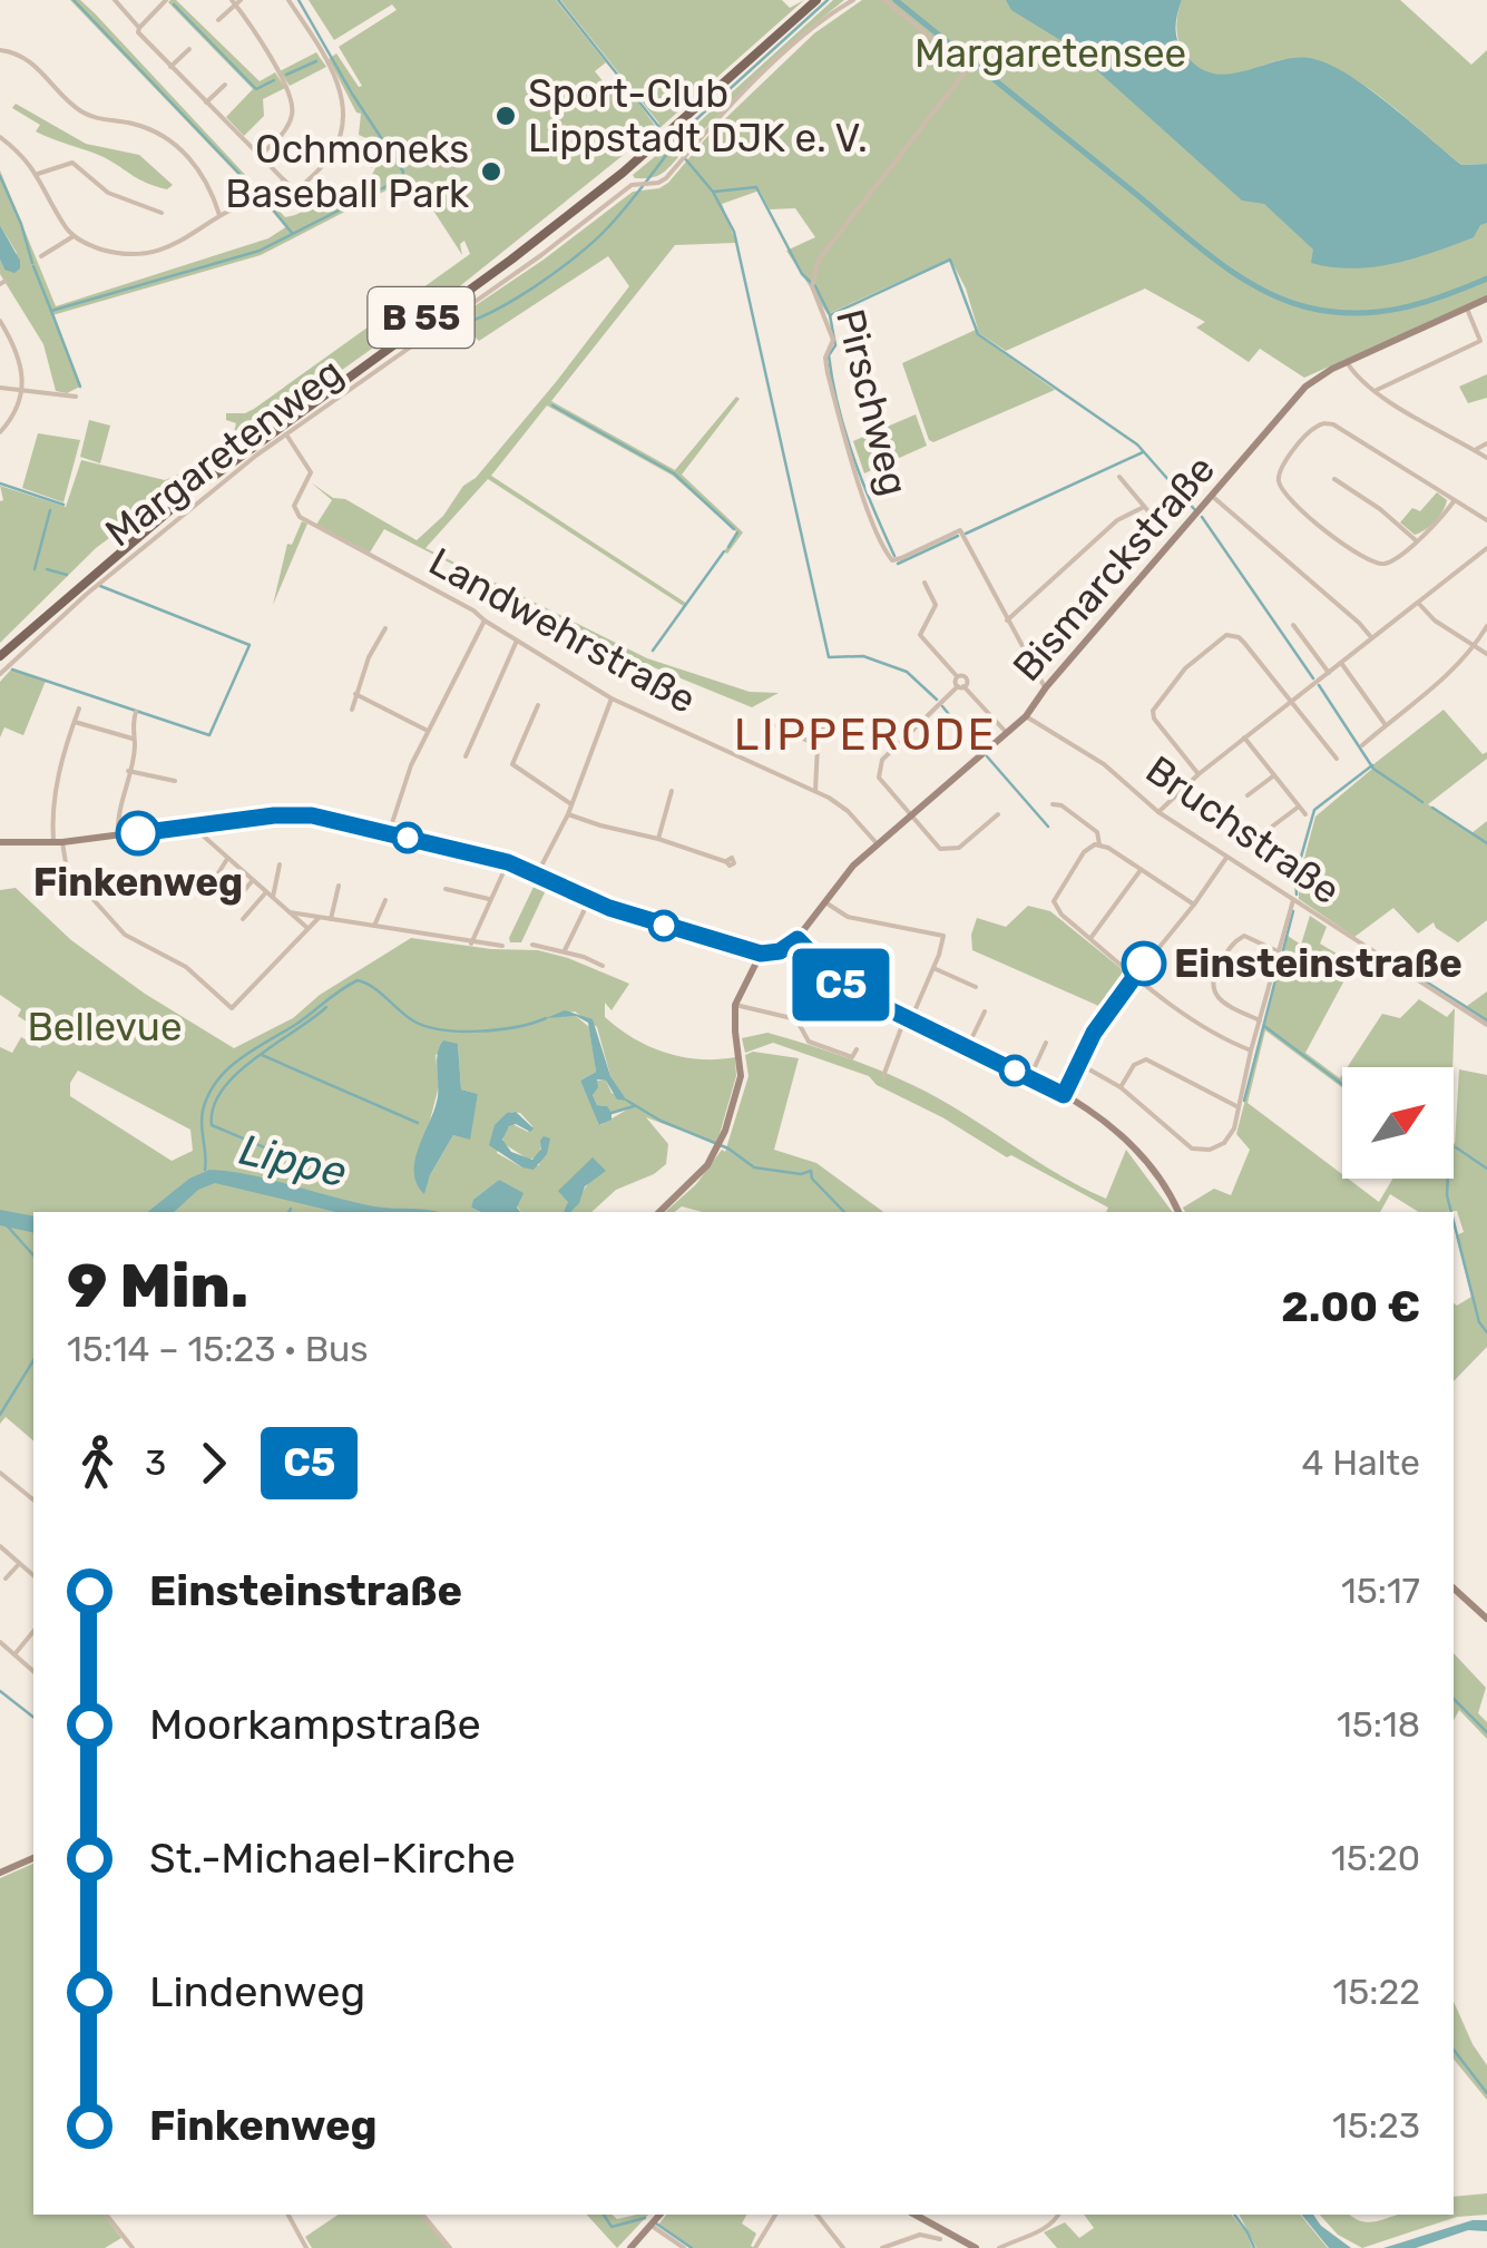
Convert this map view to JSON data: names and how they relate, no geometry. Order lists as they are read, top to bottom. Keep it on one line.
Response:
{"streets":{"main road":["B 55","Bismarckstraße"],"street":["Pirschweg","Margaretenweg","Landwehrstraße","Bruchstraße"]},"crossings":[["Margaretenweg","Landwehrstraße"],["Bismarckstraße","Landwehrstraße"],["Bismarckstraße","Bruchstraße"]],"districts":["LIPPERODE"],"water":["Lippe"],"parks":["Margaretensee","Bellevue"],"places":["Sport-Club Lippstadt DJK e. V.","Ochmoneks Baseball Park","Finkenweg","Einsteinstraße"],"lines":["bus line C5"],"north":"top right","page":{"on_map":"C5","heading":["9 Min.","15:14 – 15:23 · Bus","2.00 €"],"legs":["3","C5","4 Halte"],"list":[{"name":"Einsteinstraße","value":"15:17"},{"name":"Moorkampstraße","value":"15:18"},{"name":"St.-Michael-Kirche","value":"15:20"},{"name":"Lindenweg","value":"15:22"},{"name":"Finkenweg","value":"15:23"}]}}
